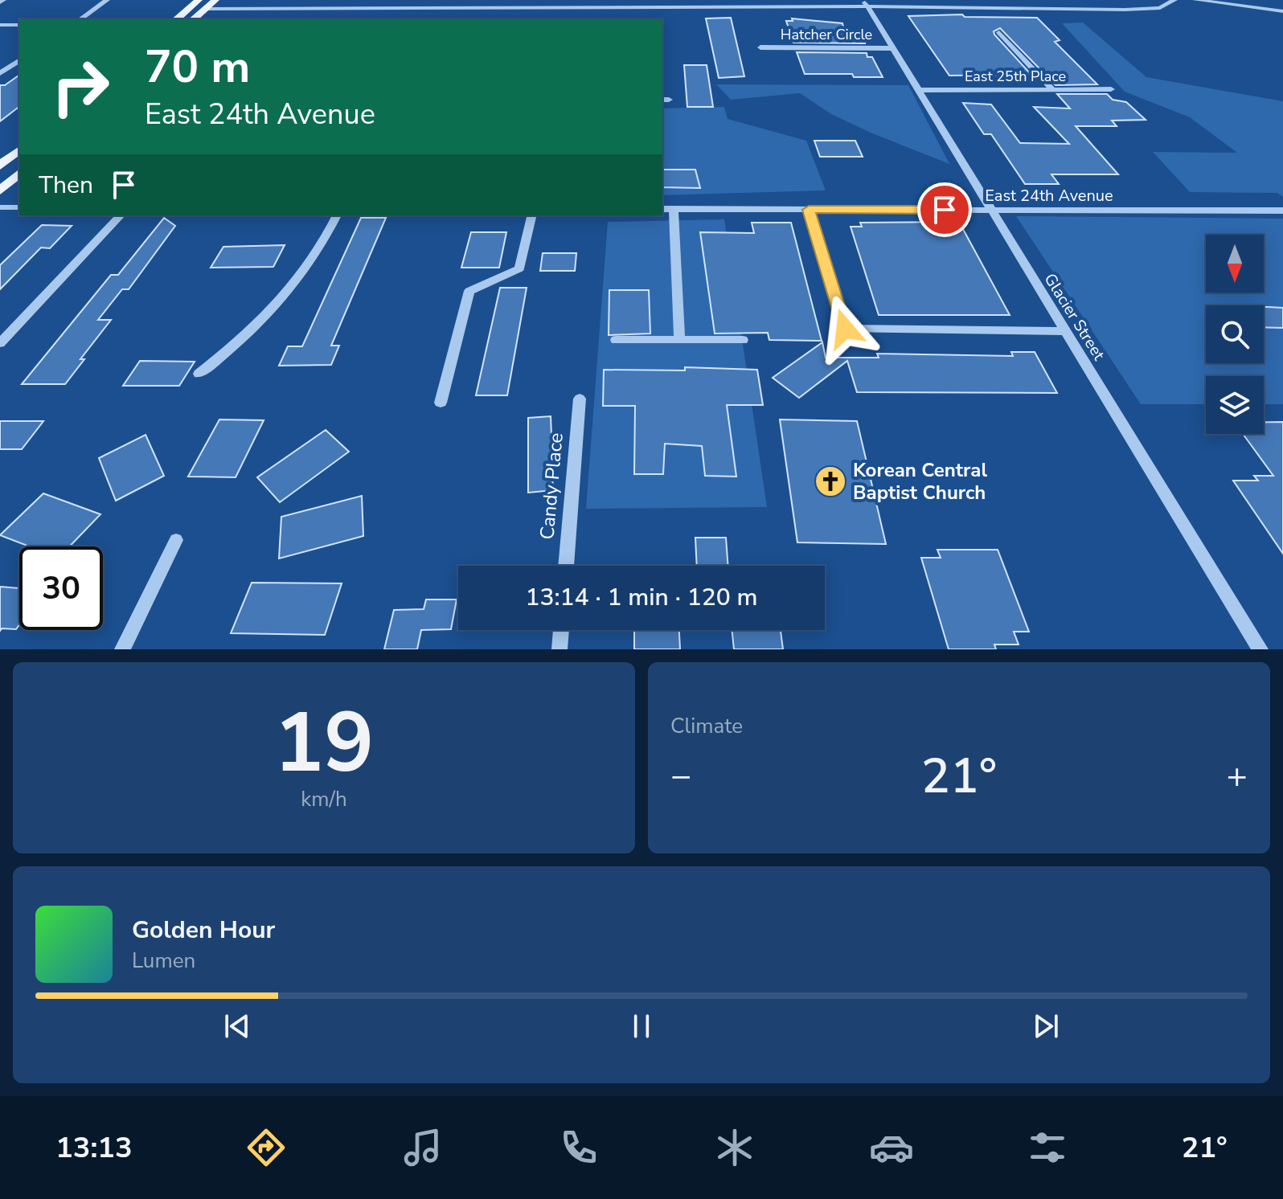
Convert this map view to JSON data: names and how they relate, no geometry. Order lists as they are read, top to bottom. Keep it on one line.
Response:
{"streets":{"street":["Hatcher Circle","East 25th Place","East 24th Avenue","Glacier Street","Candy Place"]},"crossings":[["Hatcher Circle","Glacier Street"],["East 25th Place","Glacier Street"],["East 24th Avenue","Glacier Street"]],"places":{"church":["Korean Central Baptist Church"]},"north":"bottom","page":{"turn":["70 m","East 24th Avenue"],"then":"Then","limit":"30","trip":"13:14 · 1 min · 120 m","tile":[["19","km/h"],"Climate"],"heat":["−","21°","+"],"song":["Golden Hour","Lumen"],"tabs":["13:13","21°"]}}
